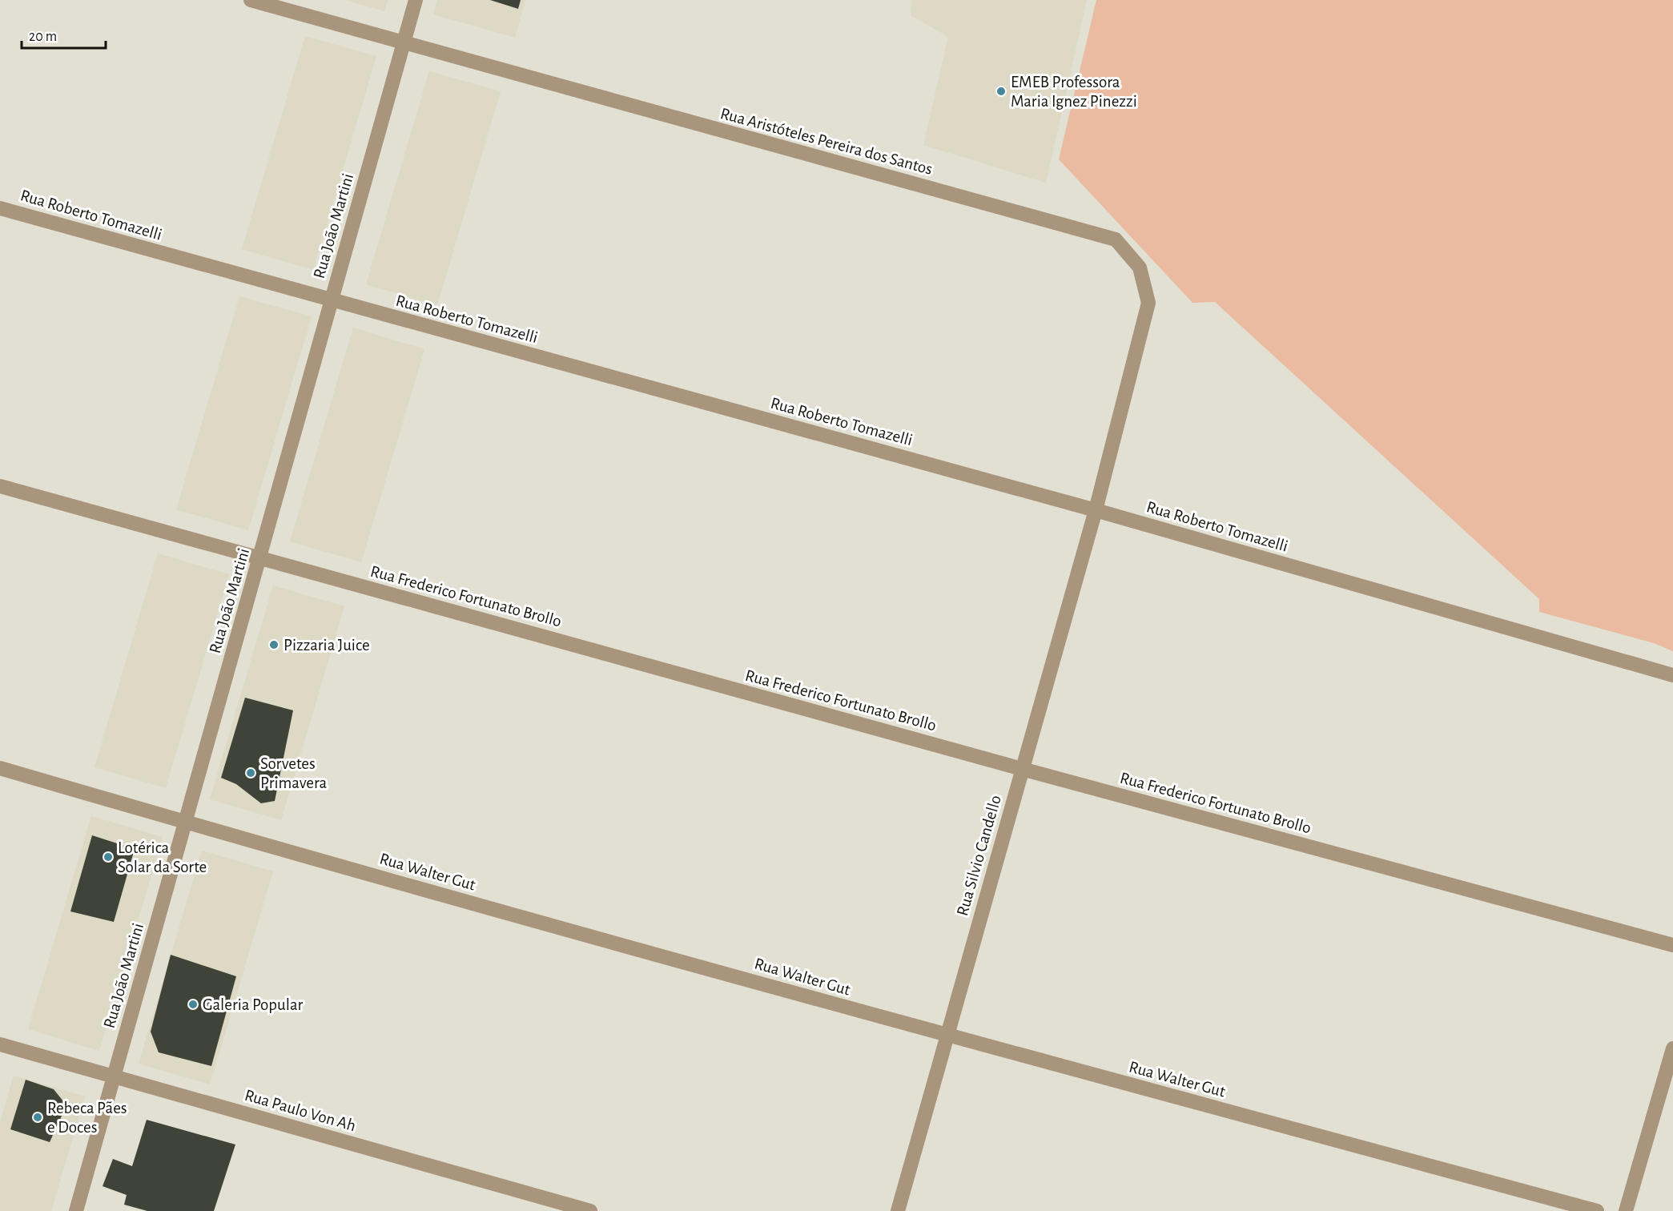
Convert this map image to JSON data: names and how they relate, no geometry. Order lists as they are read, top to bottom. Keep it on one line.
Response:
{"streets":{"street":["Rua Aristóteles Pereira dos Santos","Rua Roberto Tomazelli","Rua João Martini","Rua Frederico Fortunato Brollo","Rua Silvio Candello","Rua Walter Gut","Rua Paulo Von Ah"]},"crossings":[["Rua Aristóteles Pereira dos Santos","Rua Roberto Tomazelli"],["Rua Aristóteles Pereira dos Santos","Rua João Martini"],["Rua Aristóteles Pereira dos Santos","Rua Silvio Candello"],["Rua Roberto Tomazelli","Rua João Martini"],["Rua Roberto Tomazelli","Rua Silvio Candello"],["Rua João Martini","Rua Frederico Fortunato Brollo"],["Rua João Martini","Rua Walter Gut"],["Rua João Martini","Rua Paulo Von Ah"],["Rua Frederico Fortunato Brollo","Rua Silvio Candello"],["Rua Silvio Candello","Rua Walter Gut"]],"places":["EMEB Professora Maria Ignez Pinezzi","Pizzaria Juice","Sorvetes Primavera","Lotérica Solar da Sorte","Galeria Popular","Rebeca Pães e Doces"],"scale_bar":"20 m"}
